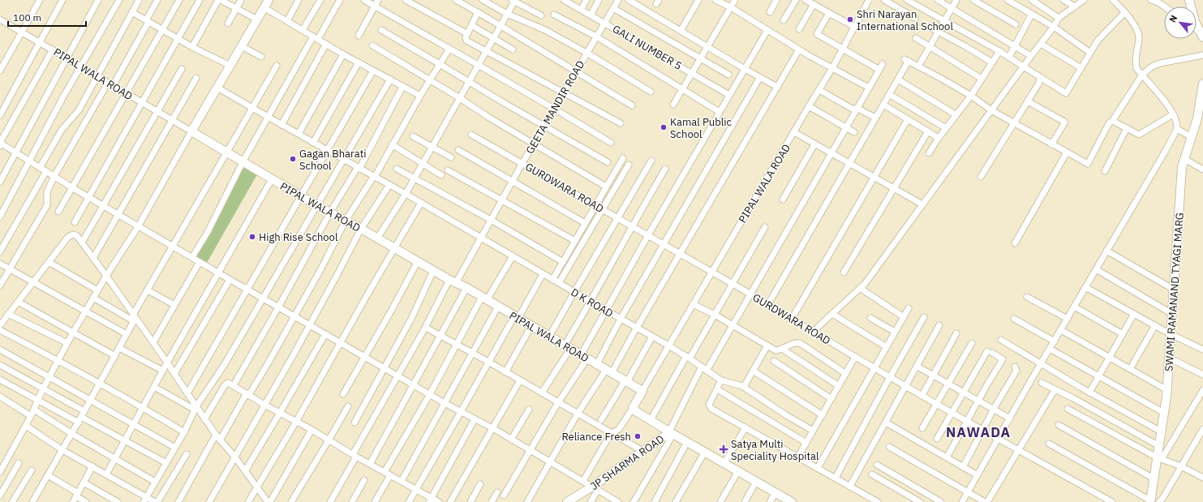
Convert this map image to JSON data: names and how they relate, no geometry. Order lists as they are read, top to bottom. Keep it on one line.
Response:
{"streets":{"street":["GALI NUMBER 5","PIPAL WALA ROAD","GEETA MANDIR ROAD","GURDWARA ROAD","SWAMI RAMANAND TYAGI MARG","D K ROAD","JP SHARMA ROAD"]},"crossings":[["GALI NUMBER 5","GEETA MANDIR ROAD"],["PIPAL WALA ROAD","GEETA MANDIR ROAD"],["PIPAL WALA ROAD","GURDWARA ROAD"],["PIPAL WALA ROAD","D K ROAD"],["GEETA MANDIR ROAD","GURDWARA ROAD"],["GEETA MANDIR ROAD","D K ROAD"]],"districts":["NAWADA"],"places":{"other":["Shri Narayan International School","Kamal Public School","Gagan Bharati School","High Rise School","Reliance Fresh"],"health":["Satya Multi Speciality Hospital"]},"scale_bar":"100 m","north":"top left"}
